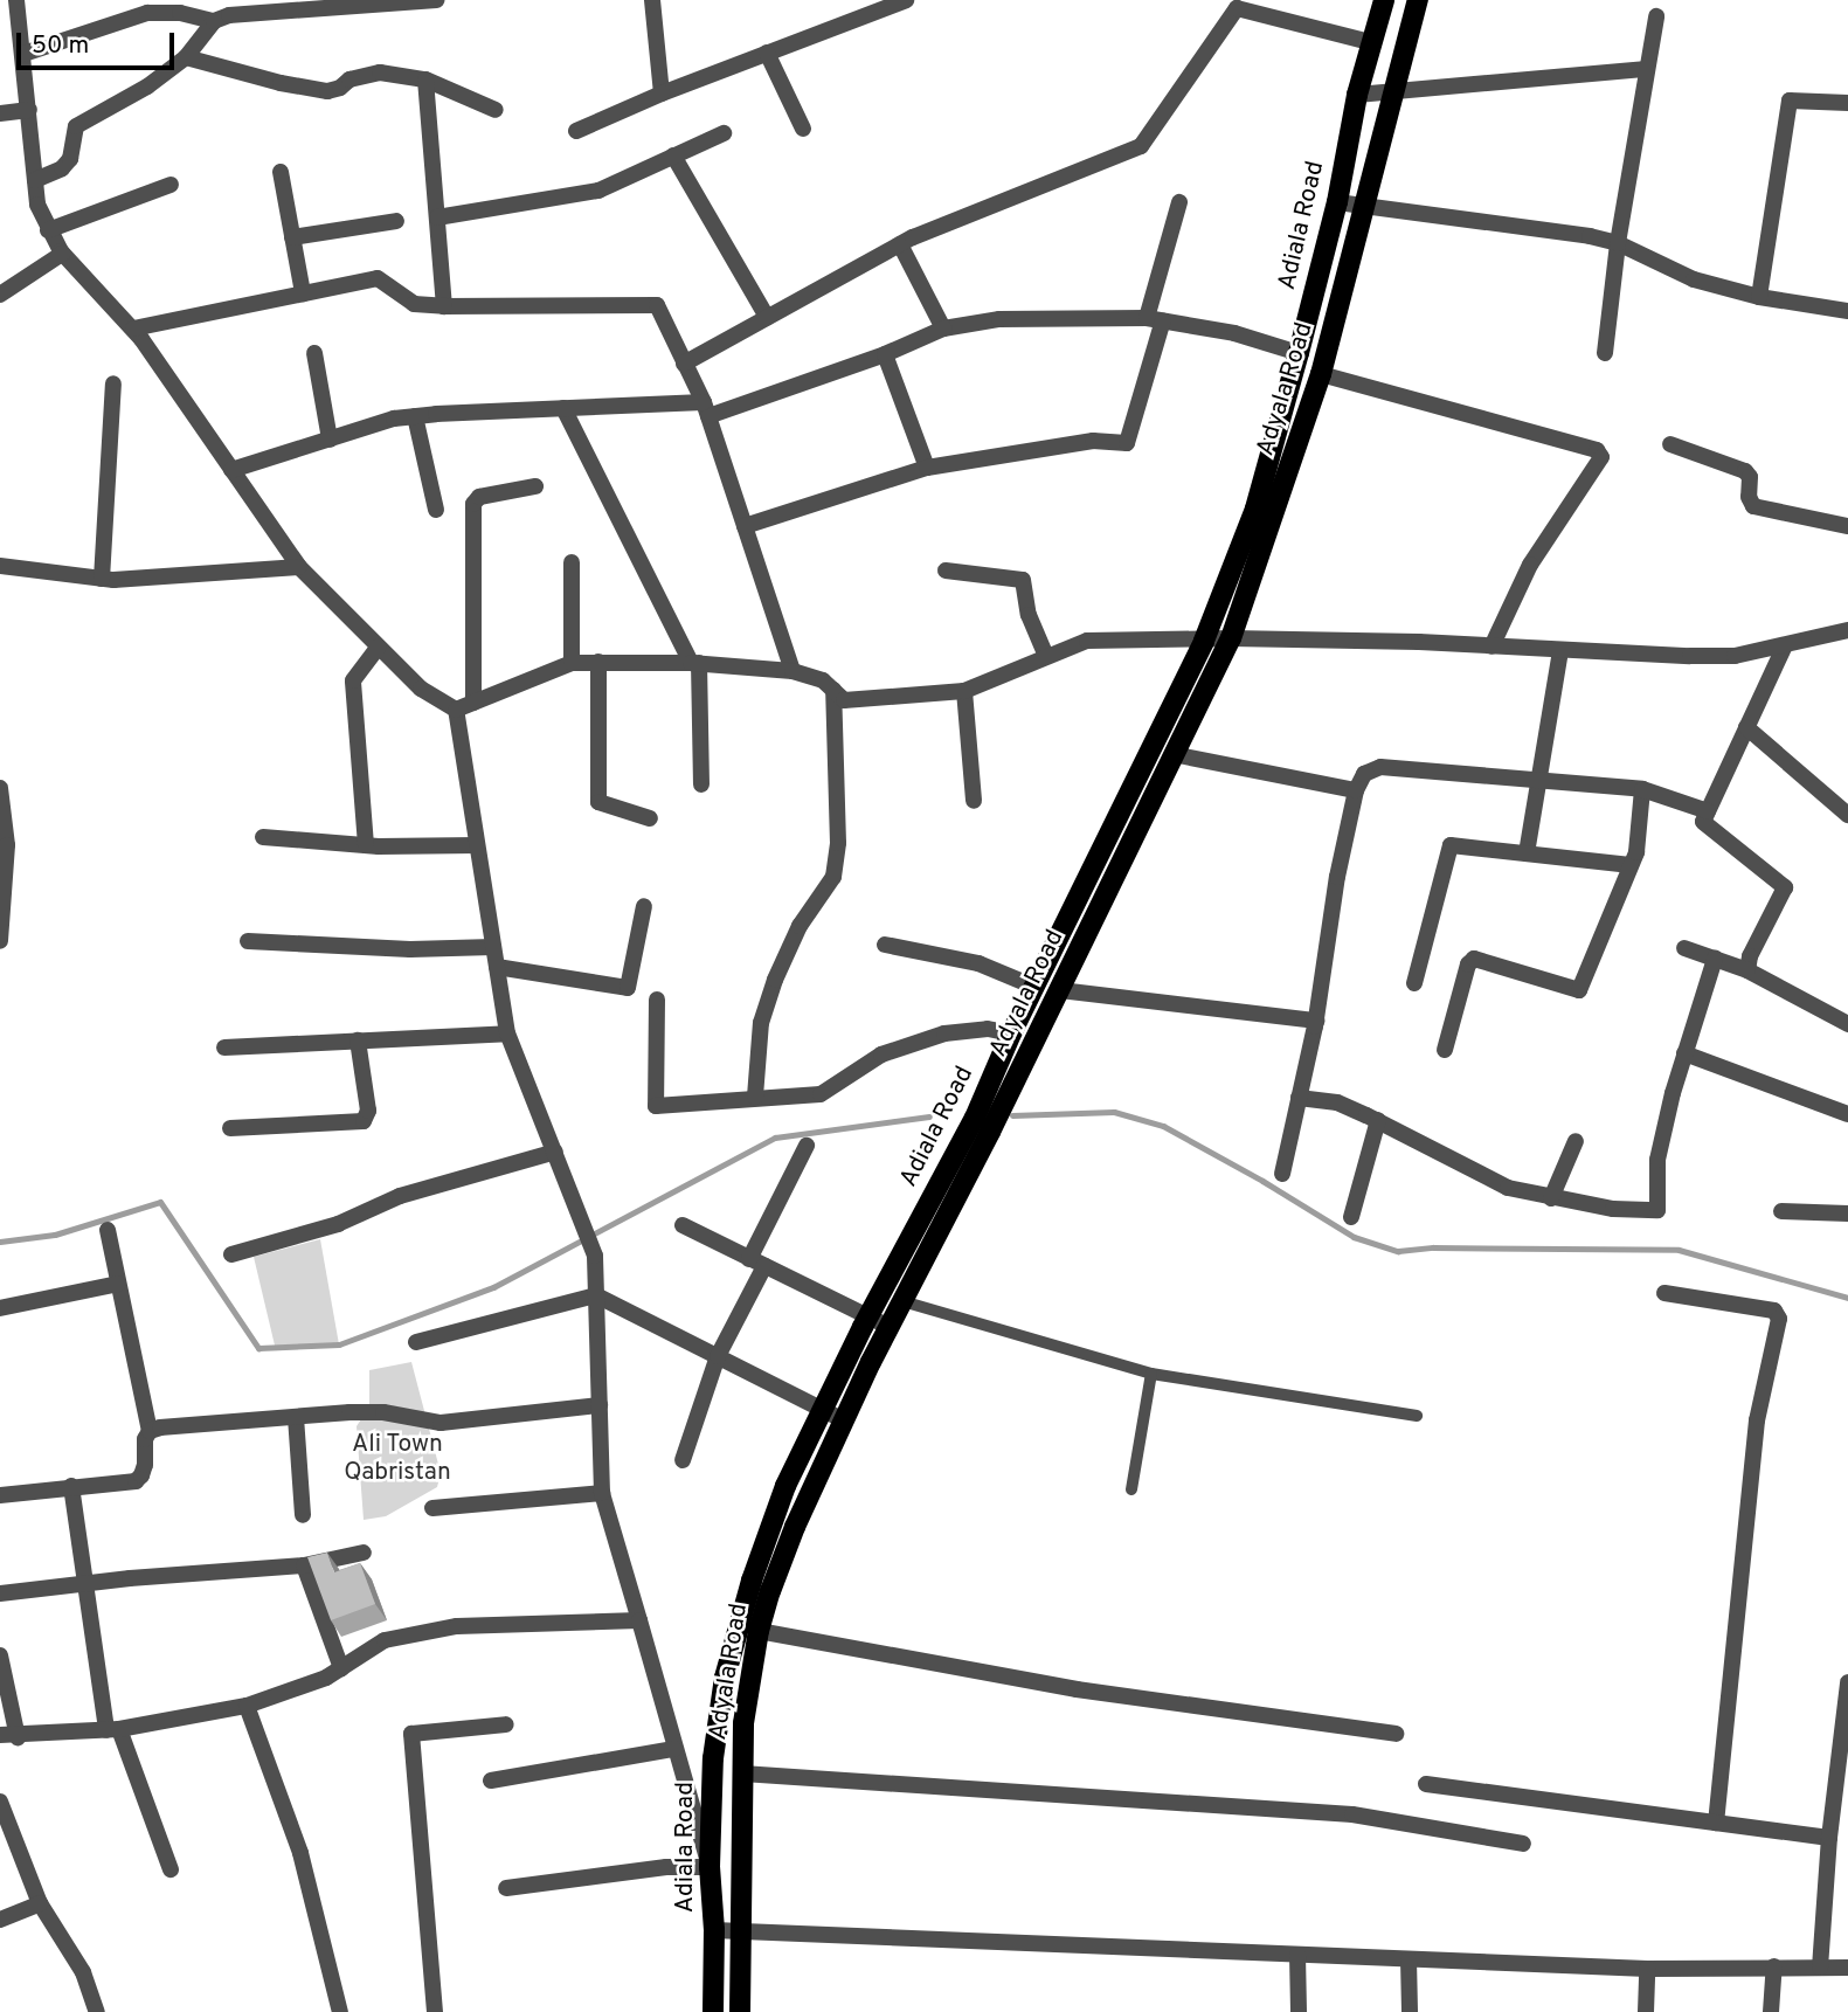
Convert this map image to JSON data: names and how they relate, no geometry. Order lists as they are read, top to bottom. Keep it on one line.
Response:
{"streets":{"main road":["Adiala Road","Adyala Road"]},"parks":["Ali Town Qabristan"],"scale_bar":"50 m"}
